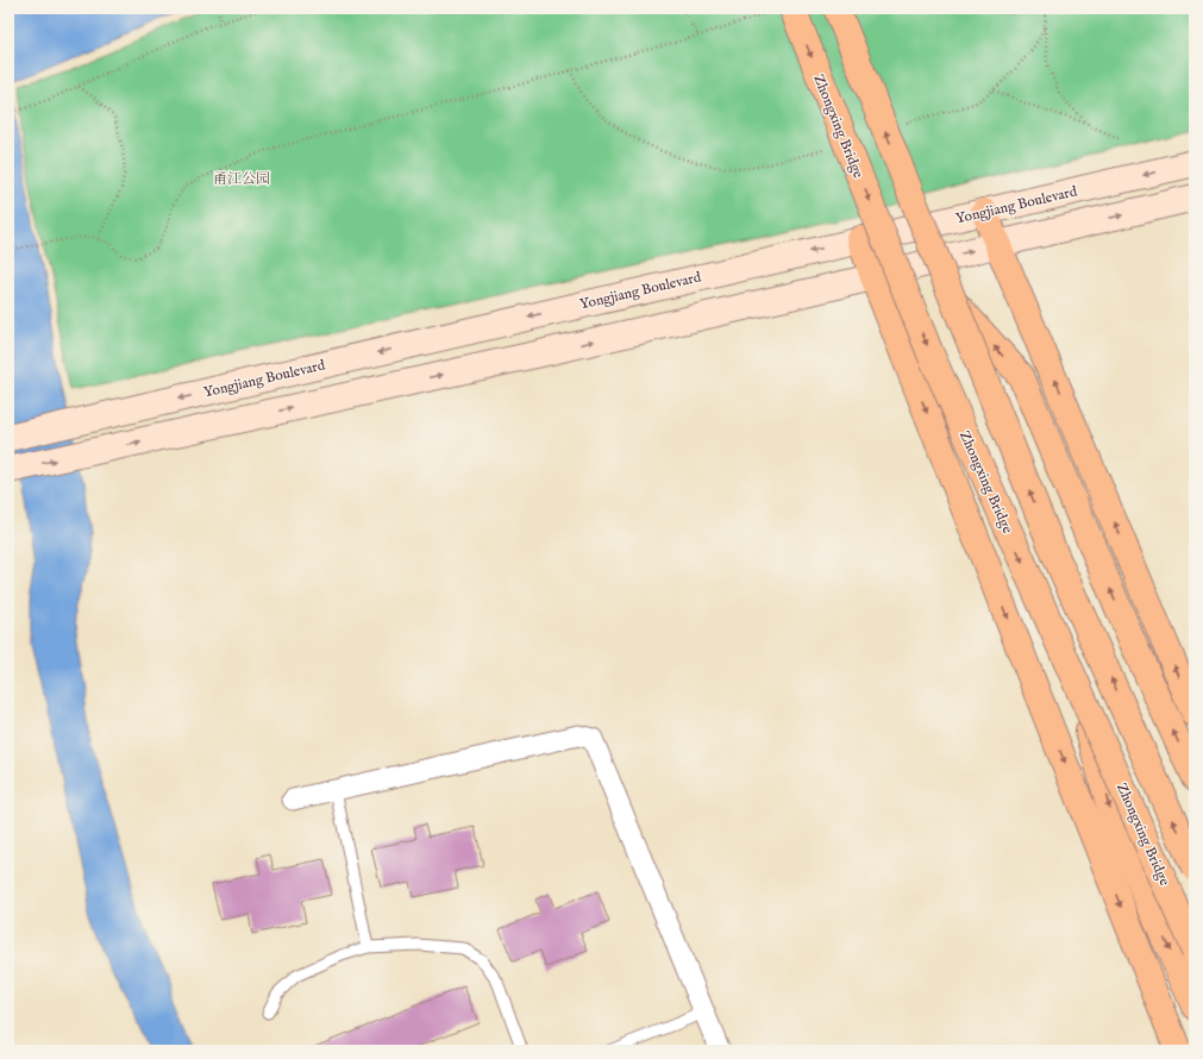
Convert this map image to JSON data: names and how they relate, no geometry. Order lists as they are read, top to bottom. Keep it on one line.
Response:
{"streets":{"main road":["Zhongxing Bridge","Yongjiang Boulevard"]},"parks":["甬江公园"]}
